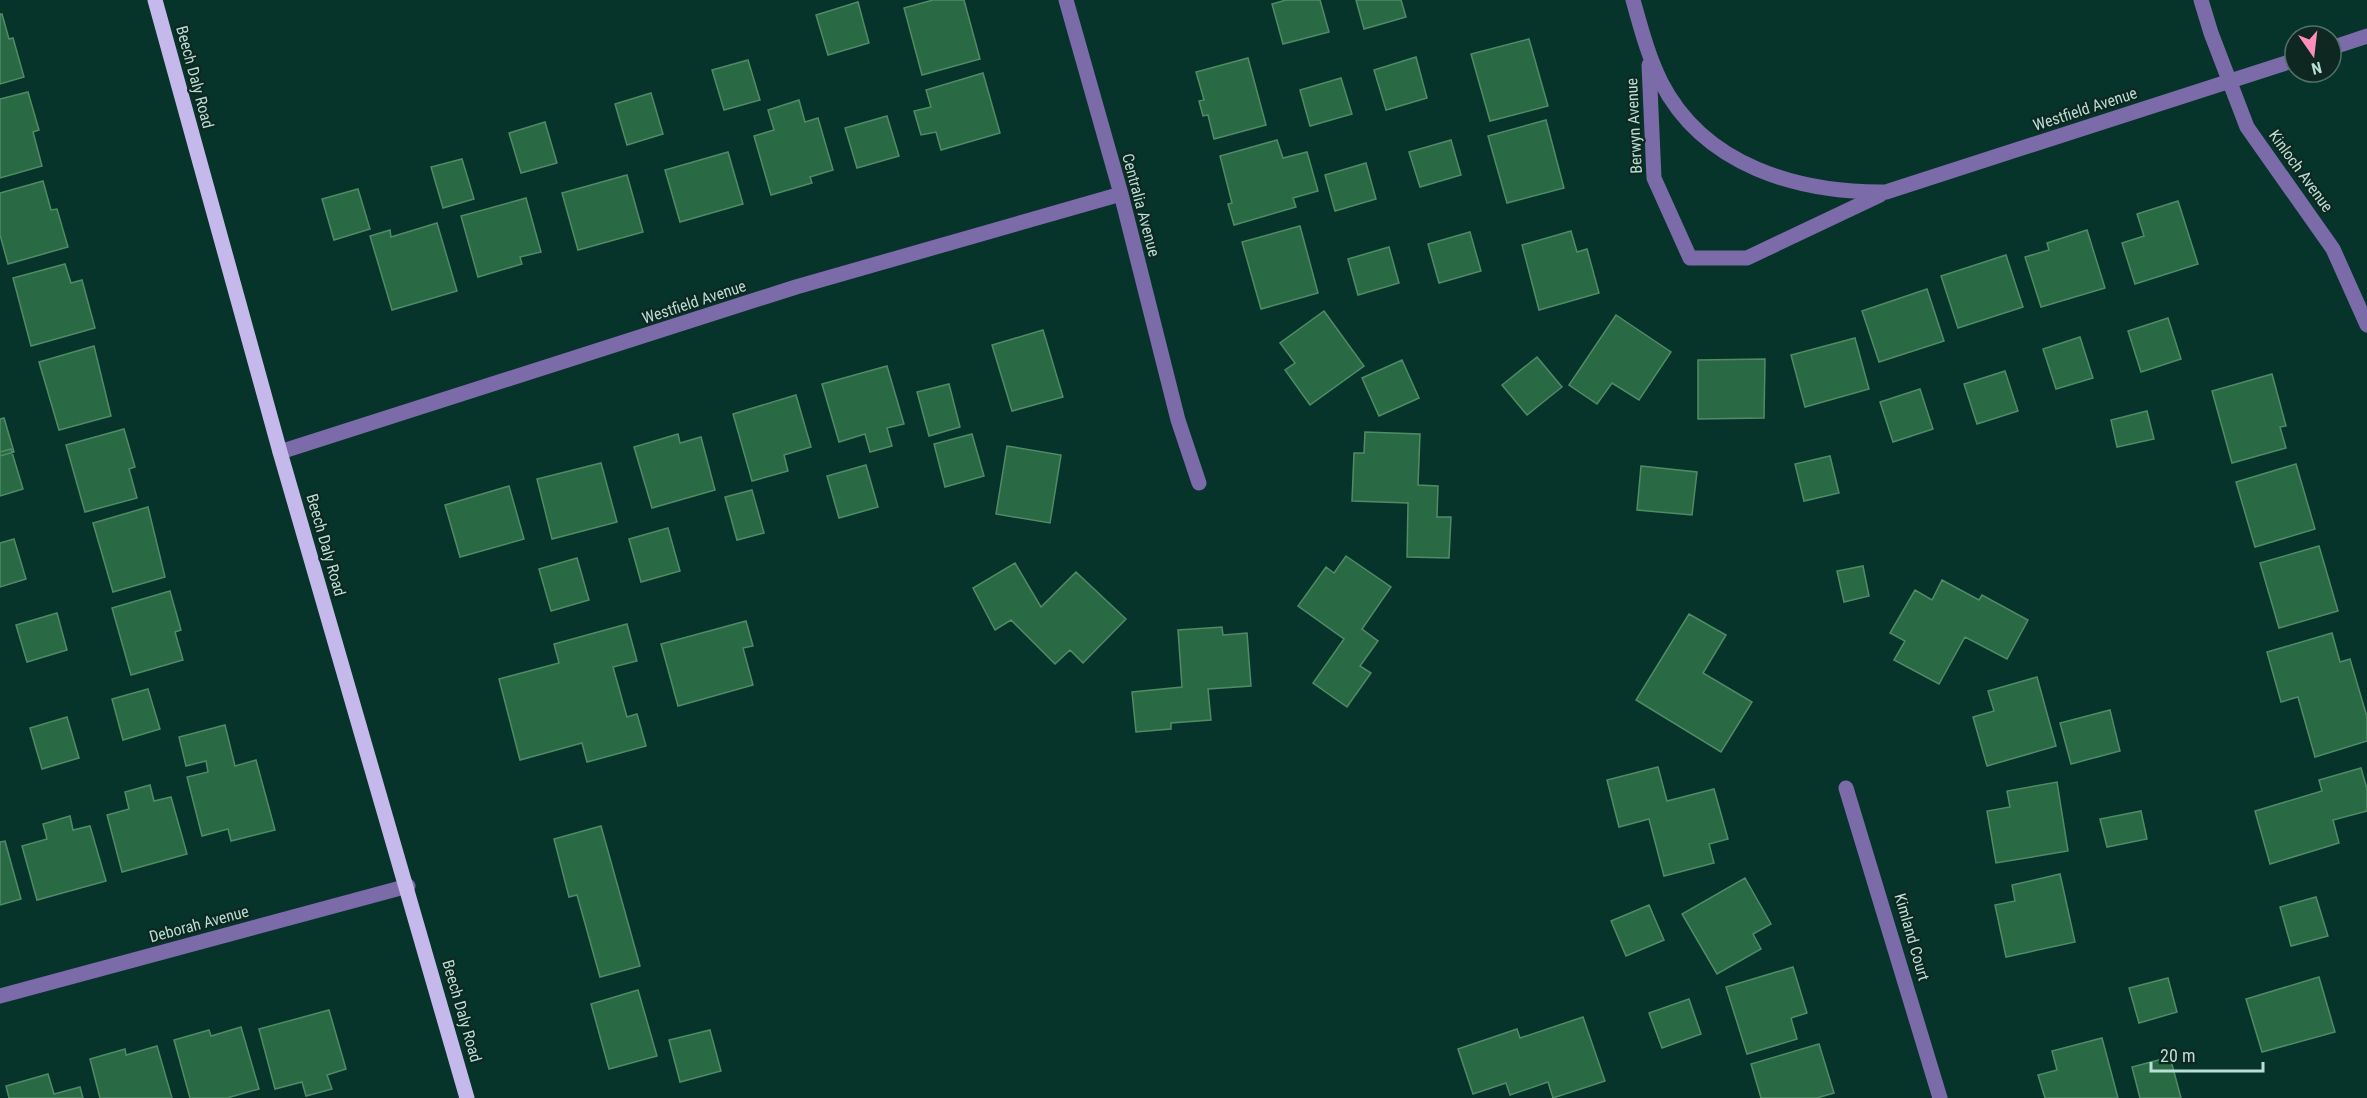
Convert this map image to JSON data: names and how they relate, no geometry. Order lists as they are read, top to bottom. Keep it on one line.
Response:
{"streets":{"main road":["Beech Daly Road"],"street":["Westfield Avenue","Berwyn Avenue","Kinloch Avenue","Centralia Avenue","Deborah Avenue","Kimland Court"]},"crossings":[["Beech Daly Road","Westfield Avenue"],["Beech Daly Road","Deborah Avenue"],["Westfield Avenue","Berwyn Avenue"],["Westfield Avenue","Kinloch Avenue"],["Westfield Avenue","Centralia Avenue"]],"scale_bar":"20 m","north":"bottom"}
